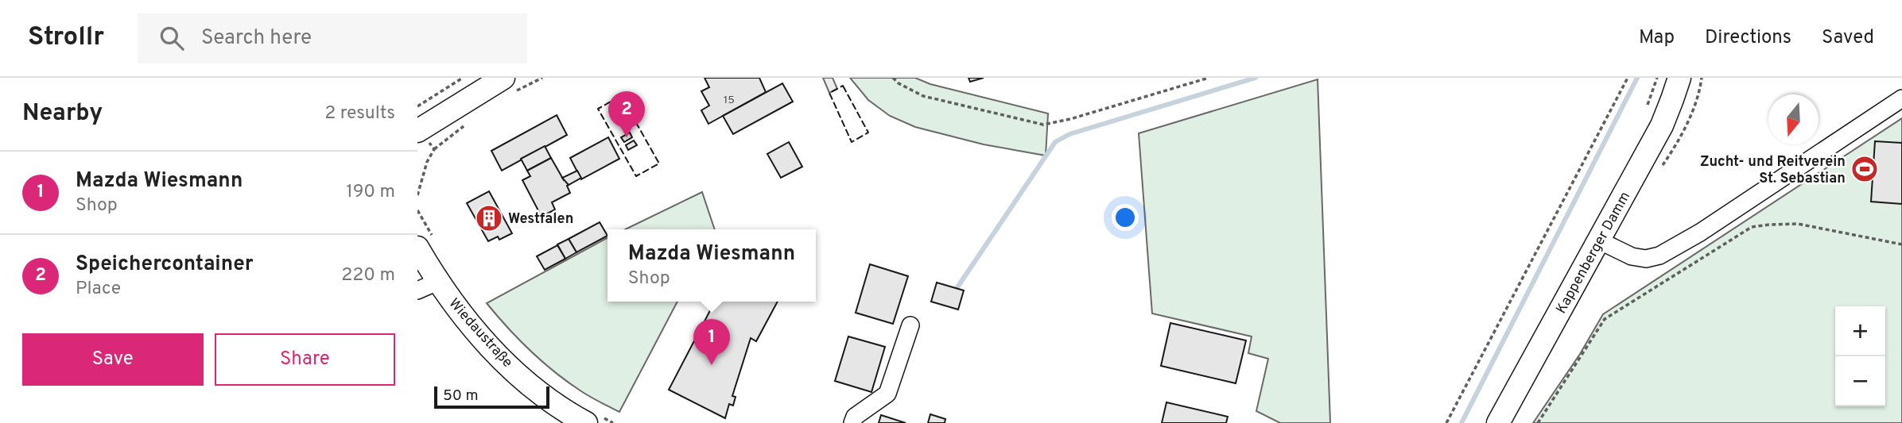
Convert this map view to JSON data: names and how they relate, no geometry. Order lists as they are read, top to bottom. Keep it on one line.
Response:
{"streets":{"main road":["Kappenberger Damm","Wiedaustraße"]},"places":{"sports":["Zucht- und Reitverein St. Sebastian"],"building":["Westfalen"]},"house_numbers":["15"],"scale_bar":"50 m","north":"bottom","page":{"header":"Strollr","search":"Search here","nav":["Map","Directions","Saved"],"heading":["Nearby","2 results"],"pins":["2","1"],"list":[{"mark":"1","name":"Mazda Wiesmann","note":"Shop","value":"190 m"},{"mark":"2","name":"Speichercontainer","note":"Place","value":"220 m"}],"popup":["Mazda Wiesmann","Shop"],"map_buttons":["+","−"],"buttons":["Save","Share"],"scale":"50 m"}}
